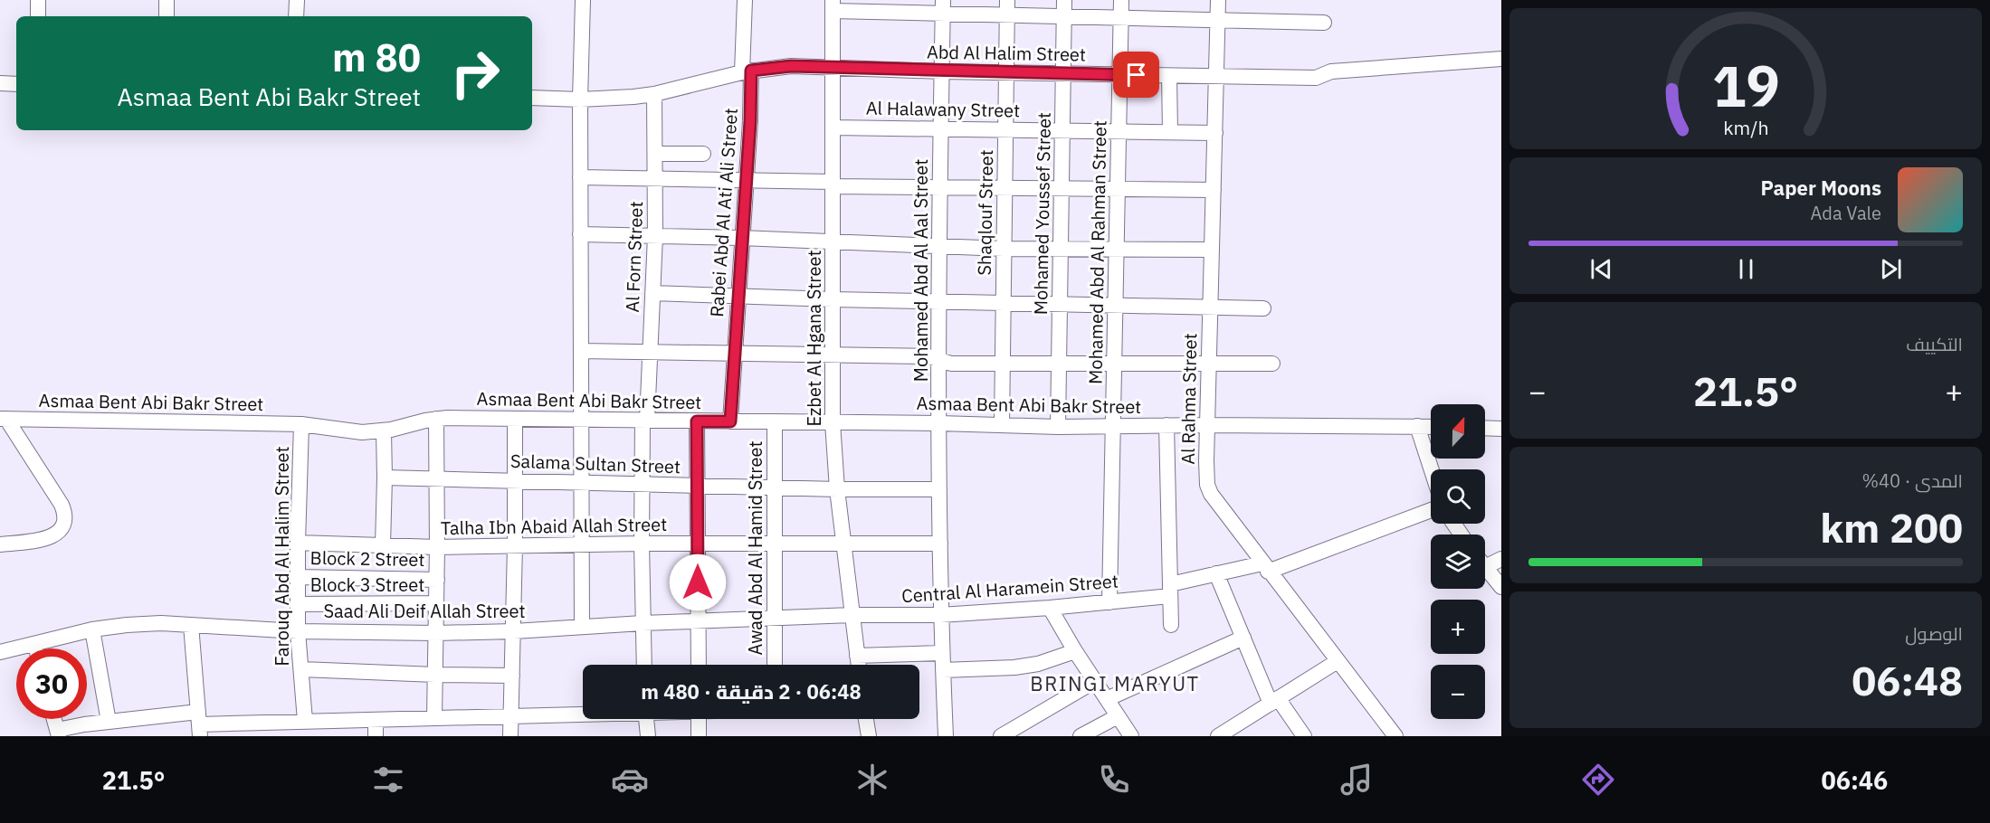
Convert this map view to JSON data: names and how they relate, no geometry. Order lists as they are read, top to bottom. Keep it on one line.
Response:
{"streets":{"street":["Abd Al Halim Street","Al Halawany Street","Rabei Abd Al Ati Ali Street","Shaqlouf Street","Mohamed Youssef Street","Mohamed Abd Al Rahman Street","Al Forn Street","Mohamed Abd Al Aal Street","Ezbet Al Hgana Street","Al Rahma Street","Asmaa Bent Abi Bakr Street","Salama Sultan Street","Talha Ibn Abaid Allah Street","Awad Abd Al Hamid Street","Farouq Abd Al Halim Street","Block 2 Street","Block 3 Street","Central Al Haramein Street","Saad Ali Deif Allah Street"]},"crossings":[["Abd Al Halim Street","Rabei Abd Al Ati Ali Street"],["Abd Al Halim Street","Shaqlouf Street"],["Abd Al Halim Street","Mohamed Youssef Street"],["Abd Al Halim Street","Mohamed Abd Al Rahman Street"],["Abd Al Halim Street","Al Forn Street"],["Abd Al Halim Street","Mohamed Abd Al Aal Street"],["Abd Al Halim Street","Ezbet Al Hgana Street"],["Abd Al Halim Street","Al Rahma Street"],["Al Halawany Street","Shaqlouf Street"],["Al Halawany Street","Mohamed Youssef Street"],["Al Halawany Street","Mohamed Abd Al Rahman Street"],["Al Halawany Street","Mohamed Abd Al Aal Street"],["Al Halawany Street","Ezbet Al Hgana Street"],["Al Halawany Street","Al Rahma Street"],["Rabei Abd Al Ati Ali Street","Asmaa Bent Abi Bakr Street"],["Shaqlouf Street","Asmaa Bent Abi Bakr Street"],["Mohamed Youssef Street","Asmaa Bent Abi Bakr Street"],["Mohamed Abd Al Rahman Street","Asmaa Bent Abi Bakr Street"],["Mohamed Abd Al Rahman Street","Central Al Haramein Street"],["Al Forn Street","Asmaa Bent Abi Bakr Street"],["Al Forn Street","Salama Sultan Street"],["Al Forn Street","Talha Ibn Abaid Allah Street"],["Al Forn Street","Saad Ali Deif Allah Street"],["Mohamed Abd Al Aal Street","Asmaa Bent Abi Bakr Street"],["Mohamed Abd Al Aal Street","Salama Sultan Street"],["Mohamed Abd Al Aal Street","Talha Ibn Abaid Allah Street"],["Mohamed Abd Al Aal Street","Central Al Haramein Street"],["Ezbet Al Hgana Street","Asmaa Bent Abi Bakr Street"],["Ezbet Al Hgana Street","Salama Sultan Street"],["Ezbet Al Hgana Street","Talha Ibn Abaid Allah Street"],["Ezbet Al Hgana Street","Central Al Haramein Street"],["Ezbet Al Hgana Street","Saad Ali Deif Allah Street"],["Al Rahma Street","Asmaa Bent Abi Bakr Street"],["Al Rahma Street","Central Al Haramein Street"],["Asmaa Bent Abi Bakr Street","Awad Abd Al Hamid Street"],["Asmaa Bent Abi Bakr Street","Farouq Abd Al Halim Street"],["Salama Sultan Street","Awad Abd Al Hamid Street"],["Talha Ibn Abaid Allah Street","Awad Abd Al Hamid Street"],["Talha Ibn Abaid Allah Street","Farouq Abd Al Halim Street"],["Awad Abd Al Hamid Street","Saad Ali Deif Allah Street"],["Farouq Abd Al Halim Street","Block 2 Street"],["Farouq Abd Al Halim Street","Block 3 Street"],["Farouq Abd Al Halim Street","Saad Ali Deif Allah Street"],["Central Al Haramein Street","Saad Ali Deif Allah Street"]],"districts":["BRINGI MARYUT"],"north":"top","page":{"turn":["80 m","Asmaa Bent Abi Bakr Street"],"song":["Paper Moons","Ada Vale"],"tile":["التكييف",["المدى · 40%","200 km"],["الوصول","06:48"]],"heat":["−","21.5°","+"],"map_buttons":["+","−"],"limit":"30","trip":"06:48 · 2 دقيقة · 480 m","tabs":["06:46","21.5°"],"gauge":["19","km/h"]}}
